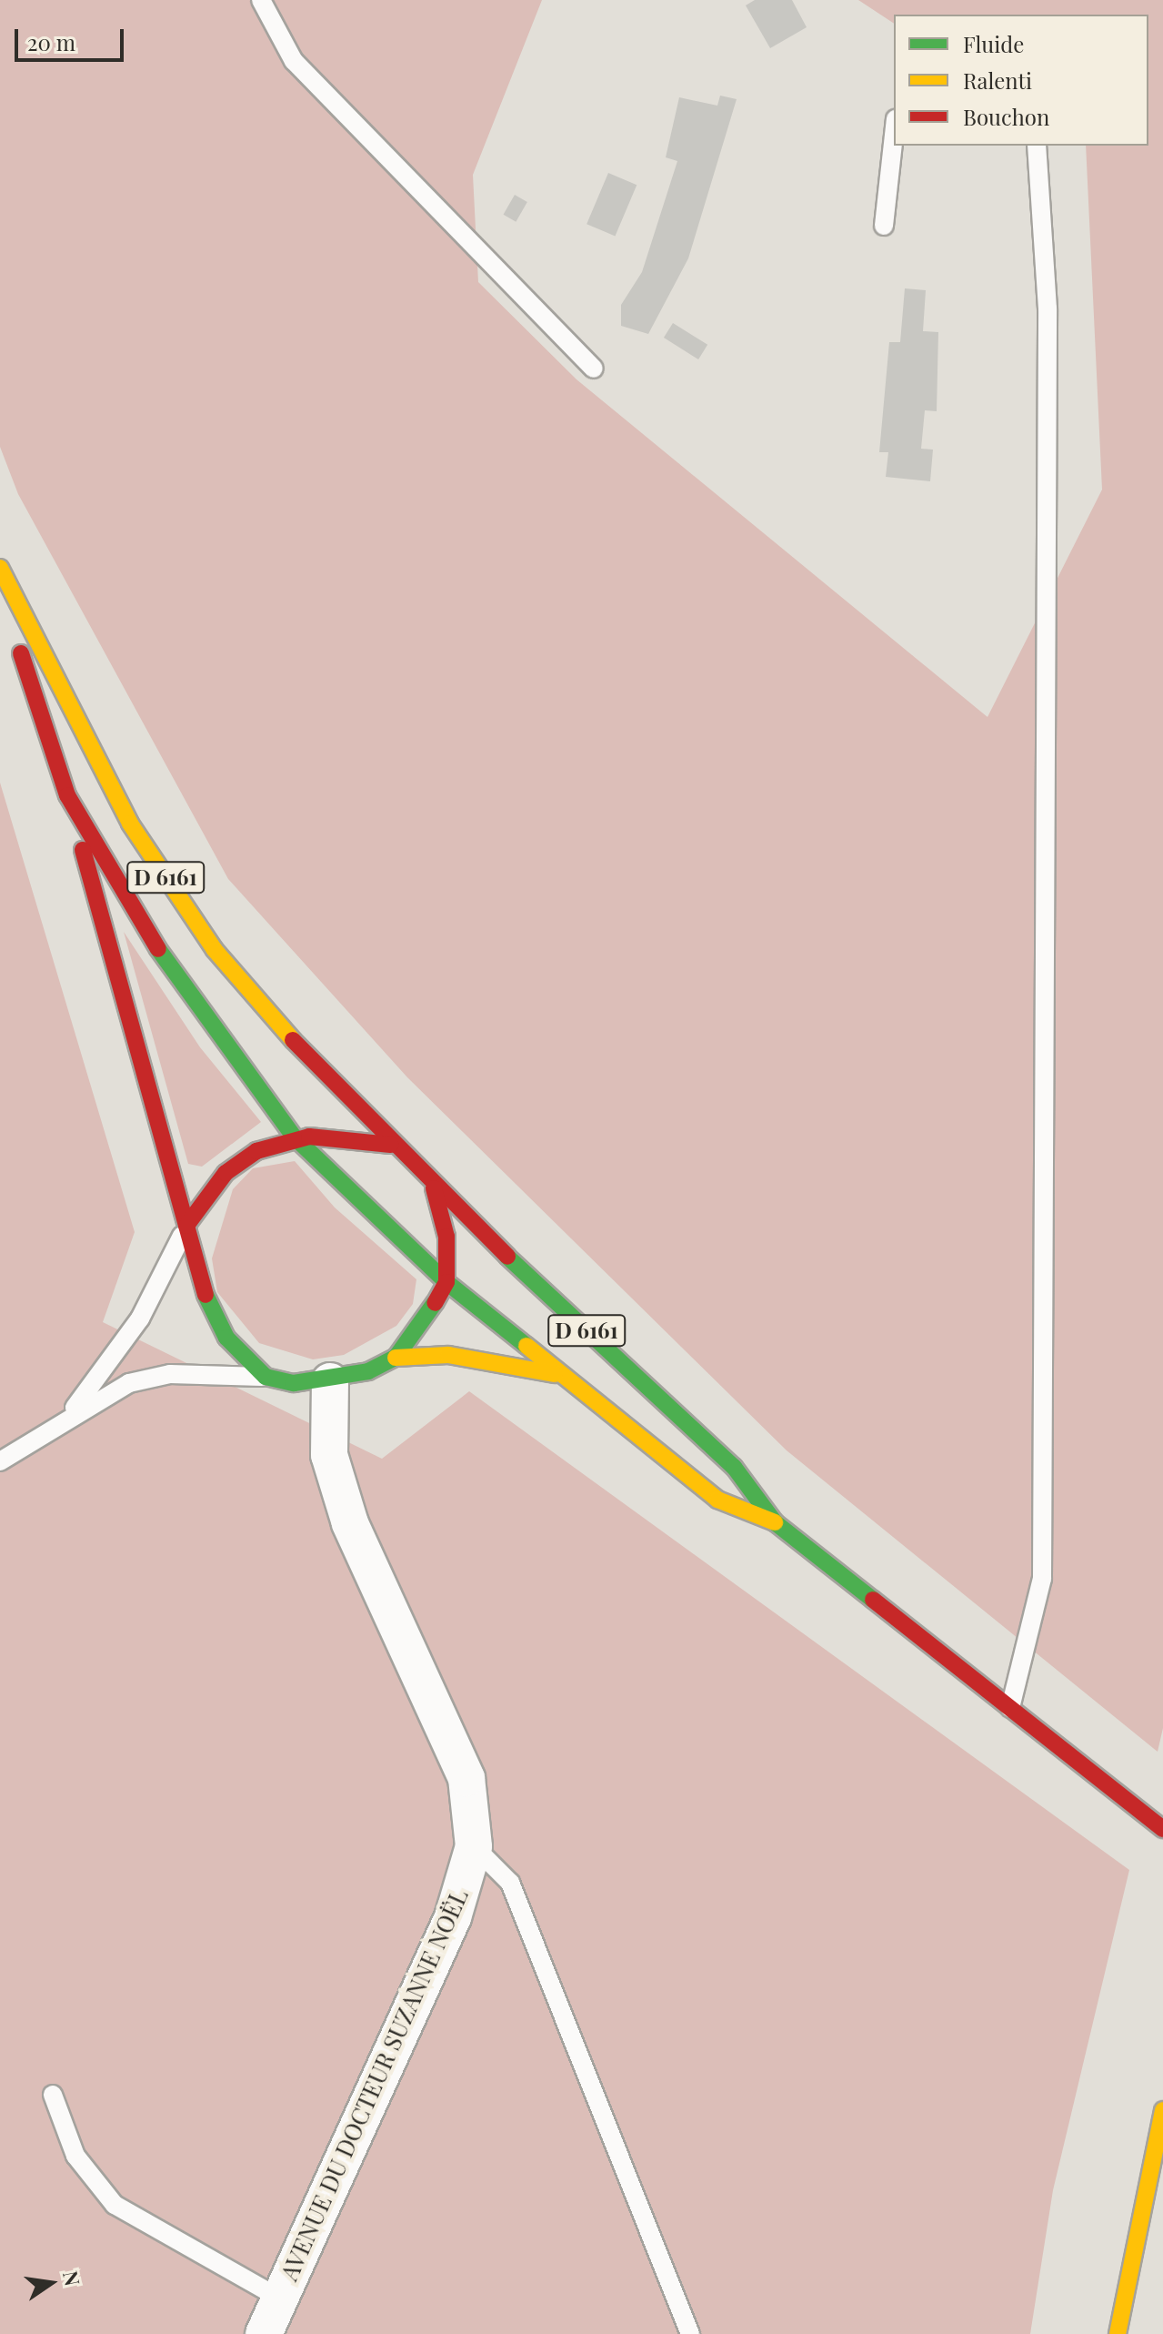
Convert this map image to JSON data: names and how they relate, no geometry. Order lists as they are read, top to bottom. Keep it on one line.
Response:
{"streets":{"main road":["D 6161"],"street":["AVENUE DU DOCTEUR SUZANNE NOËL"]},"crossings":[["D 6161","AVENUE DU DOCTEUR SUZANNE NOËL"]],"legend":["Fluide","Ralenti","Bouchon"],"scale_bar":"20 m","north":"right"}
